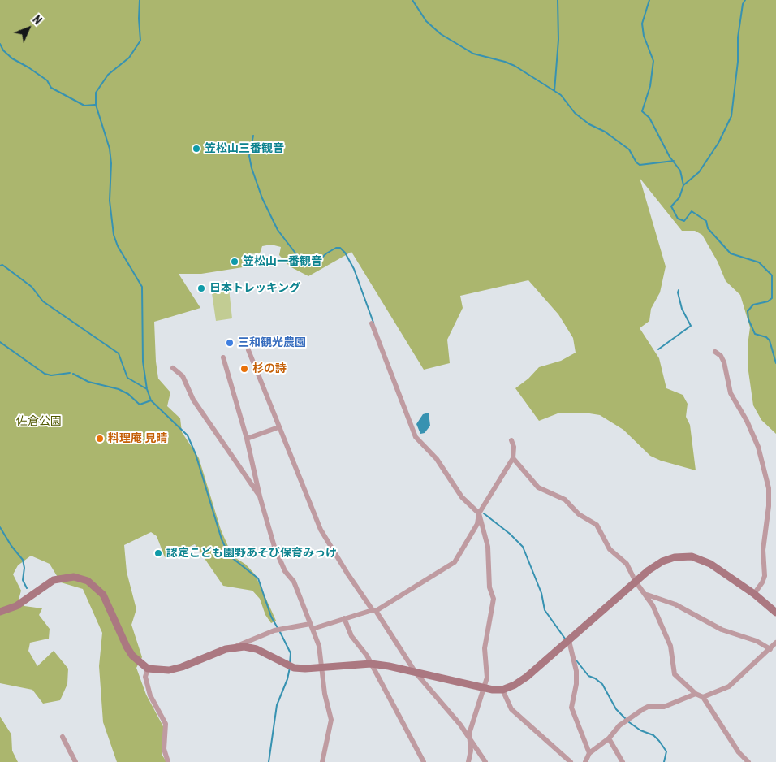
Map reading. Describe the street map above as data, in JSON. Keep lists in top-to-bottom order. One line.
{"parks":["佐倉公園"],"places":["笠松山三番観音","笠松山一番観音","日本トレッキング","三和観光農園","杉の詩","料理庵 見晴","認定こども園野あそび保育みっけ"],"north":"top right"}
